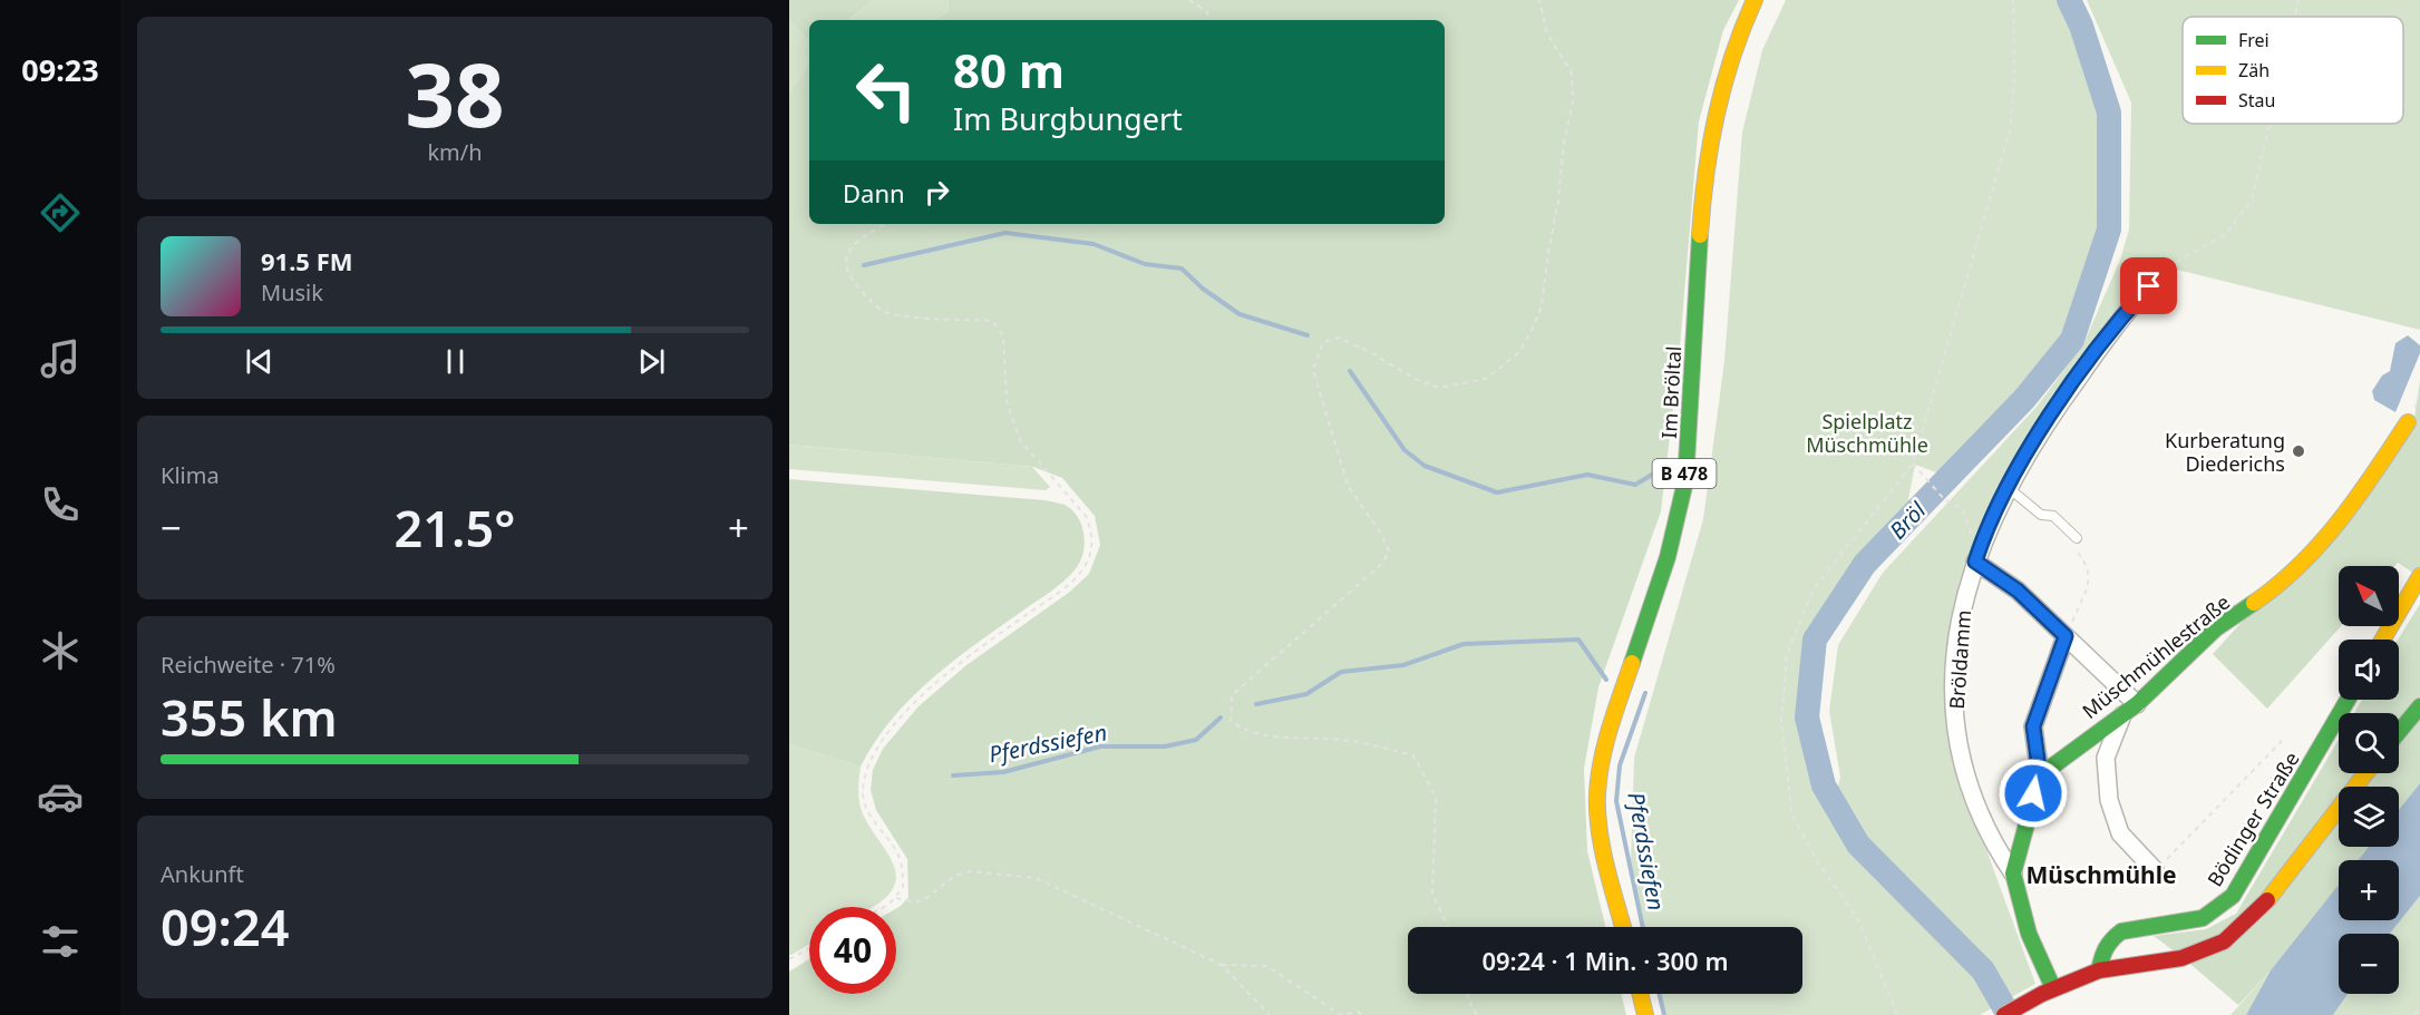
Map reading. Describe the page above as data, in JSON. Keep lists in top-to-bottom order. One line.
{"streets":{"street":["Im Bröltal","B 478","Müschmühlestraße","Bröldamm","Bödinger Straße"]},"districts":["Müschmühle"],"water":["Bröl","Pferdssiefen"],"parks":["Spielplatz Müschmühle"],"places":["Kurberatung Diederichs"],"legend":["Frei","Zäh","Stau"],"north":"top left","page":{"tabs":"09:23","tile":[["38","km/h"],"Klima",["Reichweite · 71%","355 km"],["Ankunft","09:24"]],"turn":["80 m","Im Burgbungert"],"then":"Dann","song":["91.5 FM","Musik"],"heat":["−","21.5°","+"],"map_buttons":["+","−"],"limit":"40","trip":"09:24 · 1 Min. · 300 m"}}
